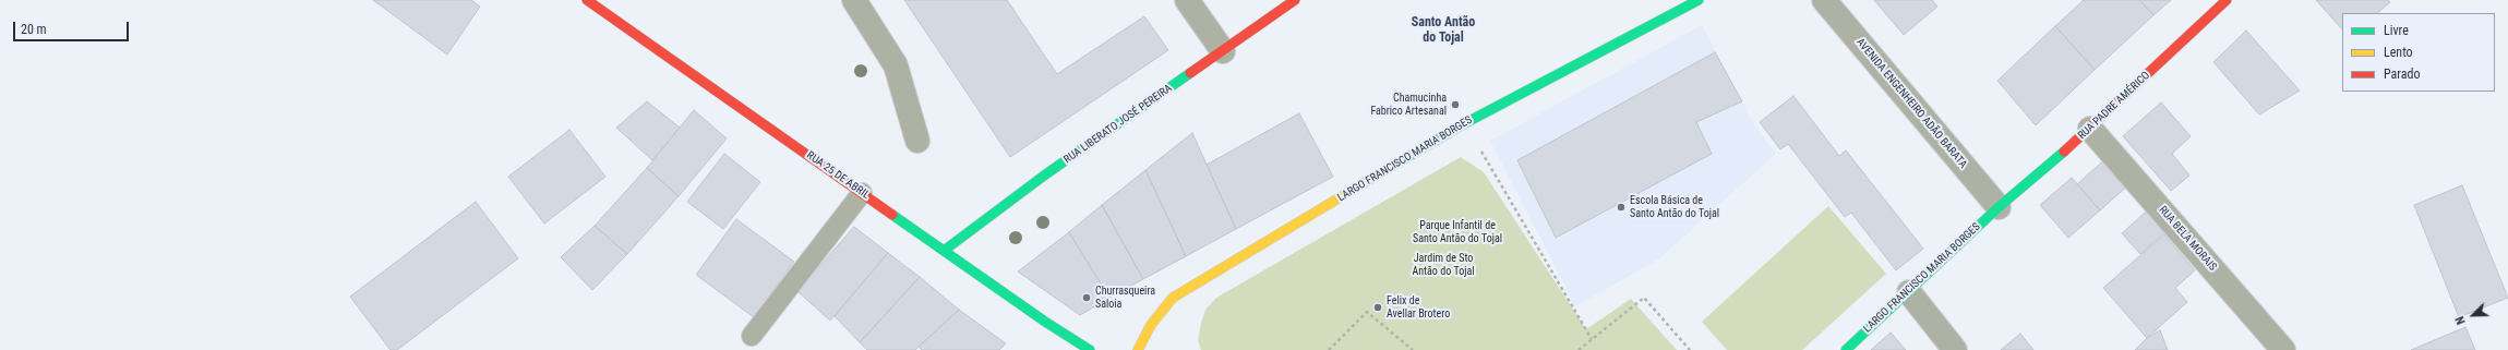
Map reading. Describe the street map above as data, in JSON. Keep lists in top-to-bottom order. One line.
{"streets":{"street":["AVENIDA ENGENHEIRO ADÃO BARATA","RUA PADRE AMÉRICO","RUA LIBERATO JOSÉ PEREIRA","LARGO FRANCISCO MARIA BORGES","RUA 25 DE ABRIL","RUA BELA MORAIS"]},"crossings":[["AVENIDA ENGENHEIRO ADÃO BARATA","RUA PADRE AMÉRICO"],["AVENIDA ENGENHEIRO ADÃO BARATA","LARGO FRANCISCO MARIA BORGES"],["RUA PADRE AMÉRICO","LARGO FRANCISCO MARIA BORGES"],["RUA PADRE AMÉRICO","RUA BELA MORAIS"],["RUA LIBERATO JOSÉ PEREIRA","RUA 25 DE ABRIL"]],"districts":["Santo Antão do Tojal"],"parks":["Parque Infantil de Santo Antão do Tojal","Jardim de Sto Antão do Tojal"],"places":["Chamucinha Fabrico Artesanal","Escola Básica de Santo Antão do Tojal","Churrasqueira Saloia","Felix de Avellar Brotero"],"legend":["Livre","Lento","Parado"],"scale_bar":"20 m","north":"bottom left"}
